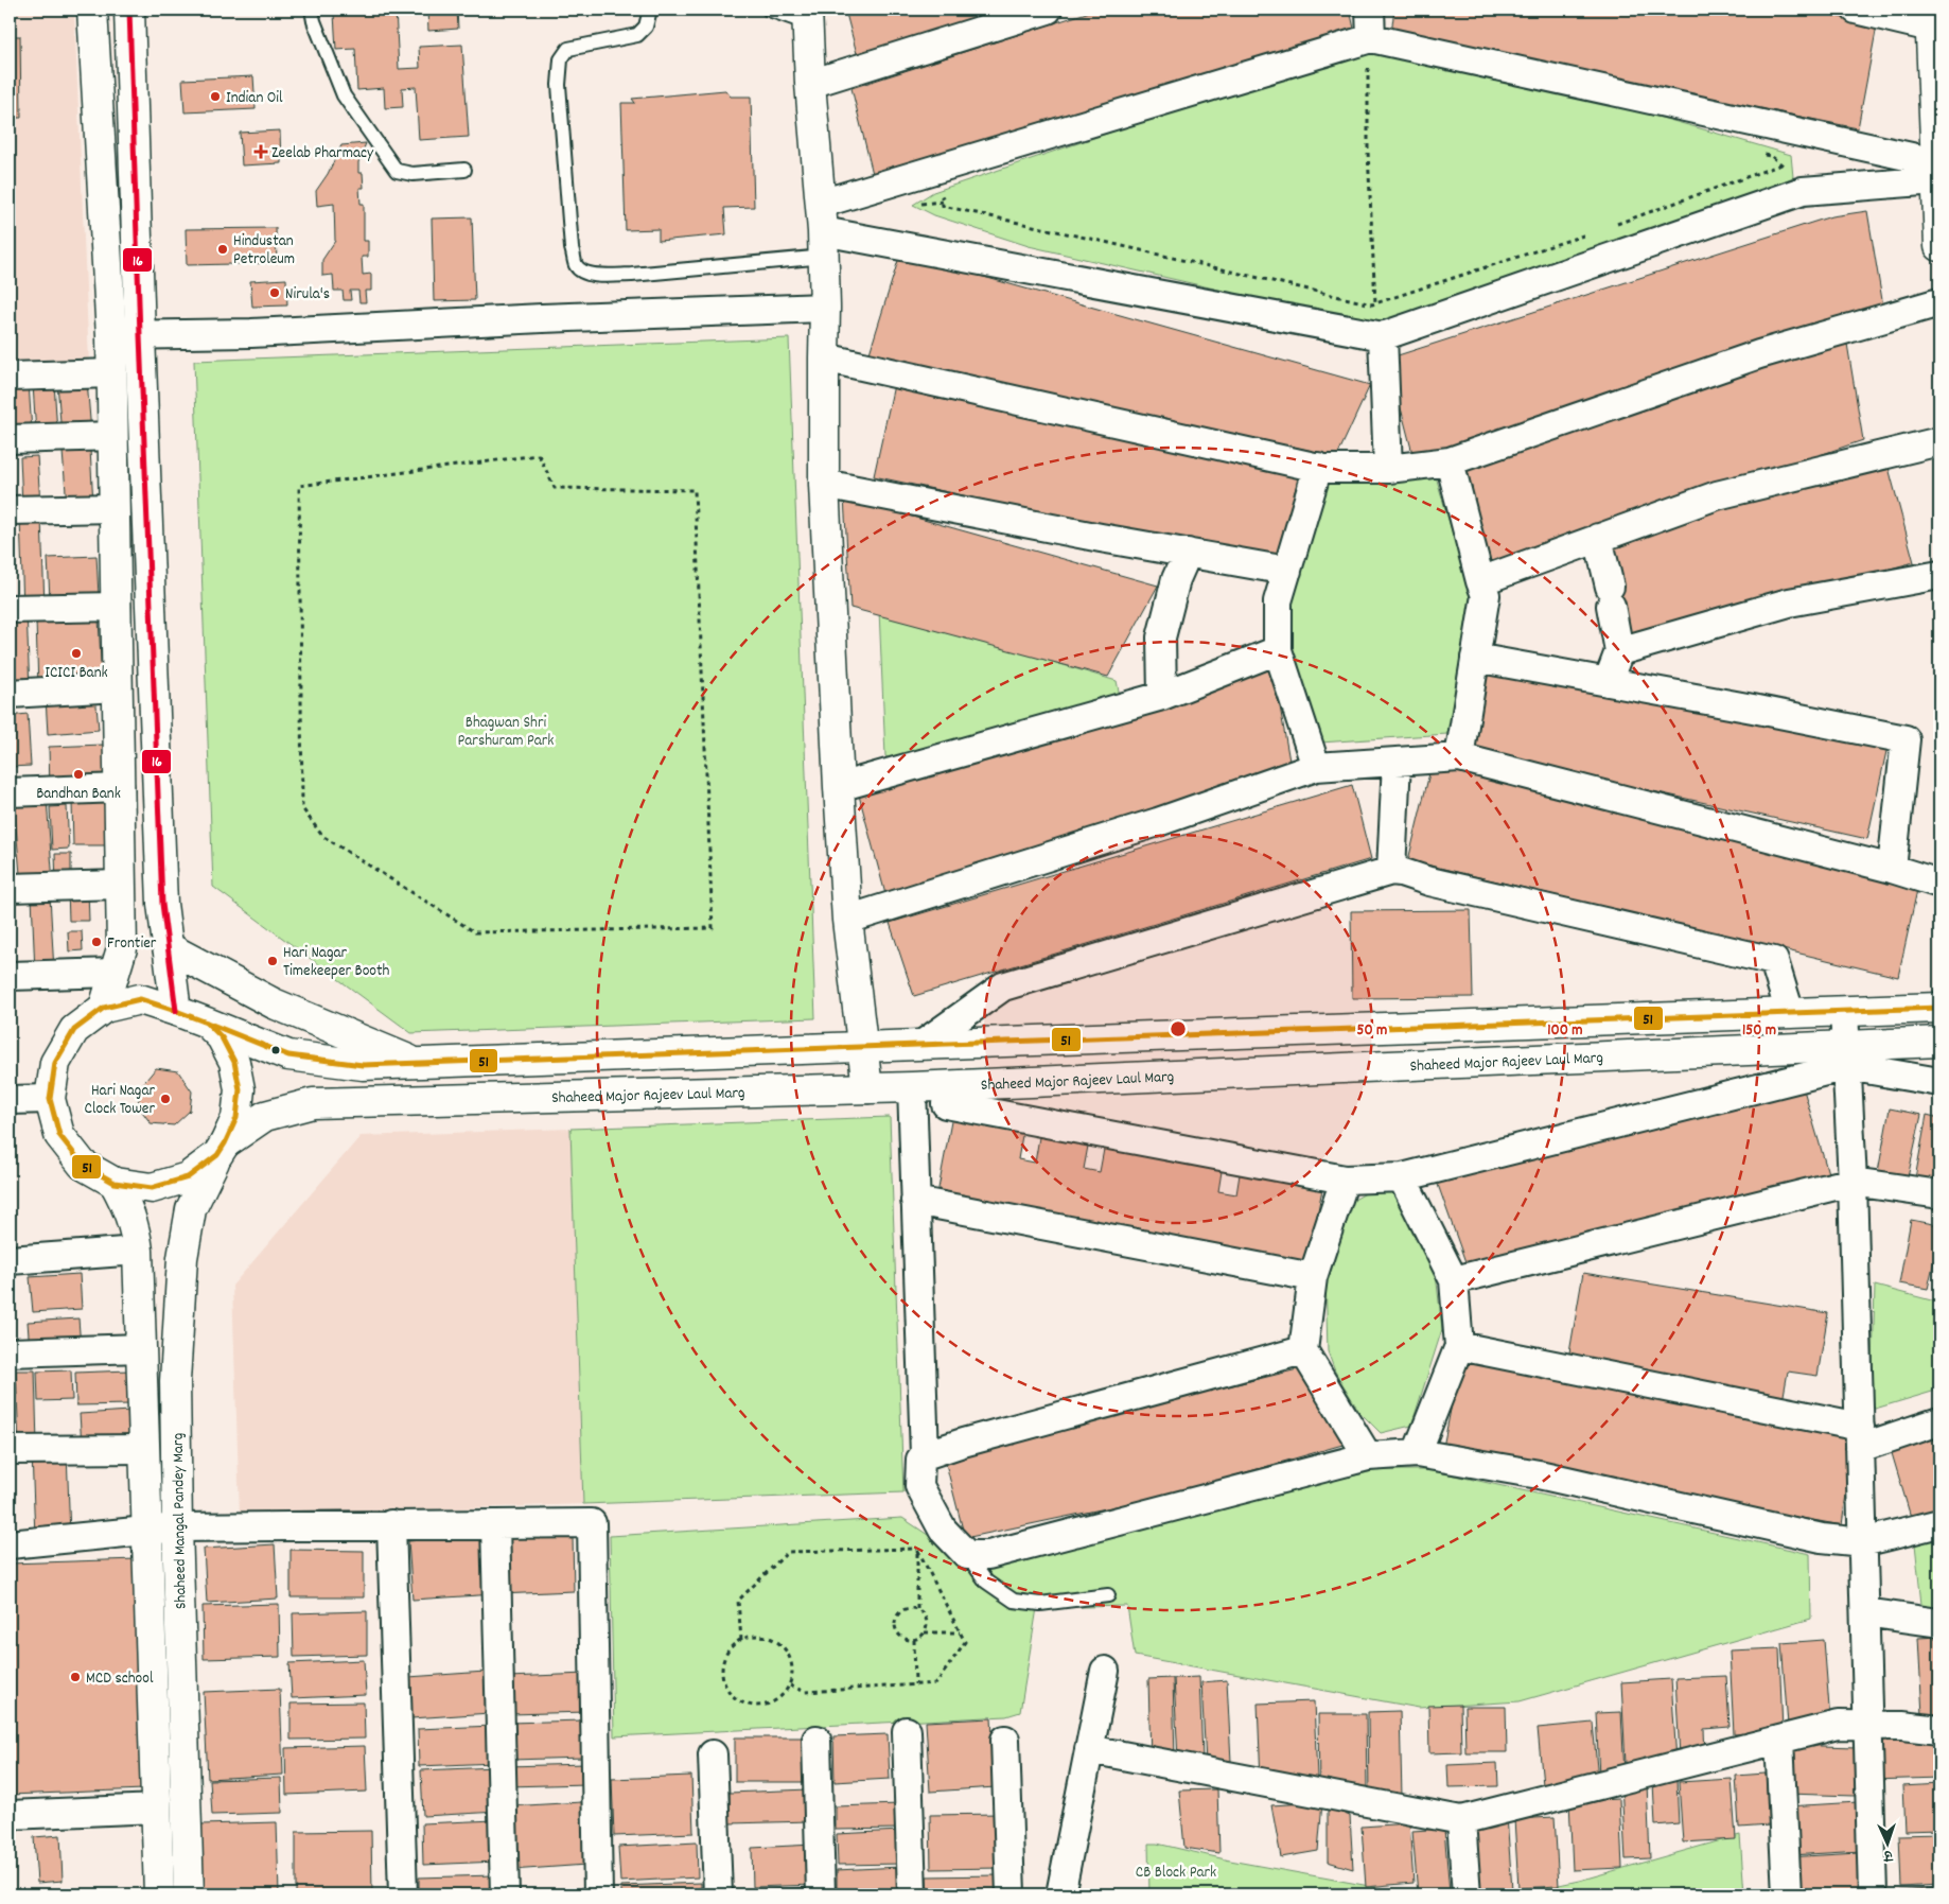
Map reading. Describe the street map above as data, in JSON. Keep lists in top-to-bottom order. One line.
{"streets":{"street":["Shaheed Major Rajeev Laul Marg","Shaheed Mangal Pandey Marg"]},"crossings":[["Shaheed Major Rajeev Laul Marg","Shaheed Mangal Pandey Marg"]],"parks":["Bhagwan Shri Parshuram Park","CB Block Park"],"places":{"other":["Indian Oil","Hindustan Petroleum","Nirula's","ICICI Bank","Bandhan Bank","Frontier","Hari Nagar Timekeeper Booth","Hari Nagar Clock Tower","MCD school"],"health":["Zeelab Pharmacy"]},"lines":["transit line 16","transit line 51"],"north":"bottom","rings":["50 m","100 m","150 m"]}
